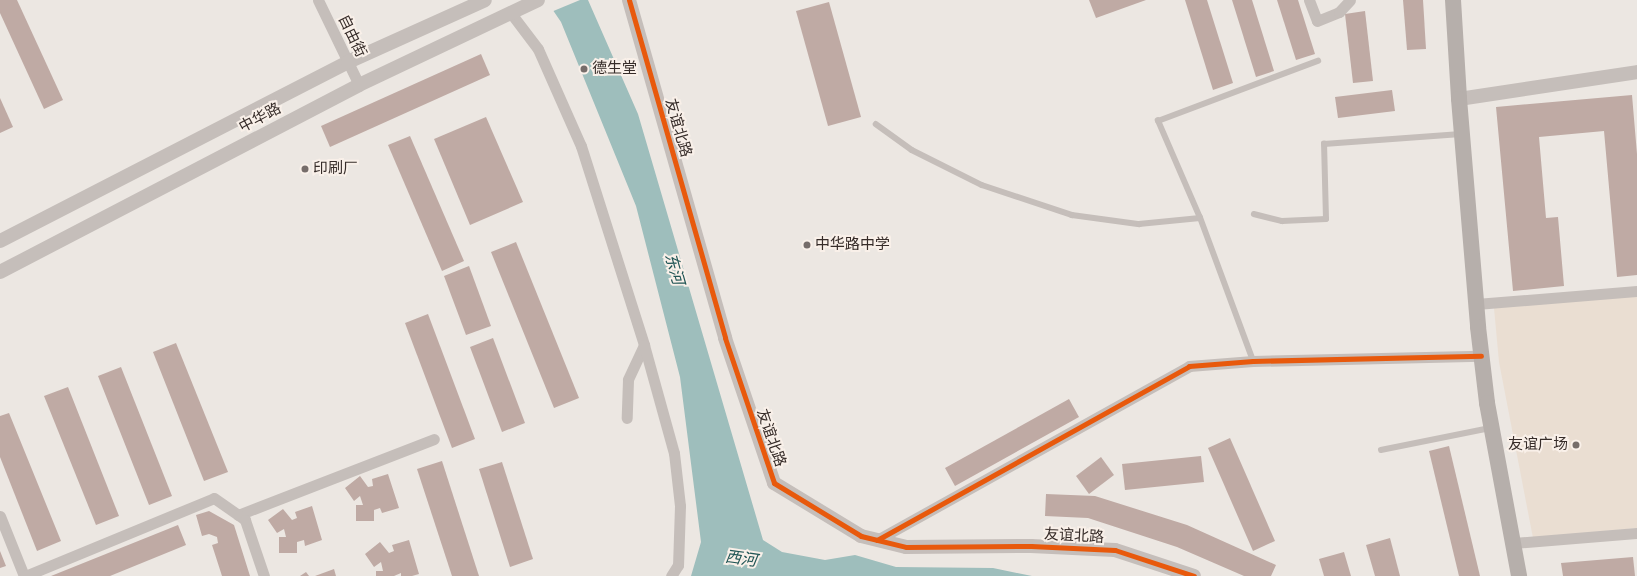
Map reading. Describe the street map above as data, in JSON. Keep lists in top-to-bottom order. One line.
{"streets":{"street":["自由街","中华路","友谊北路"]},"crossings":[["自由街","中华路"]],"water":["东河","西河"],"places":["德生堂","印刷厂","中华路中学","友谊广场"]}
